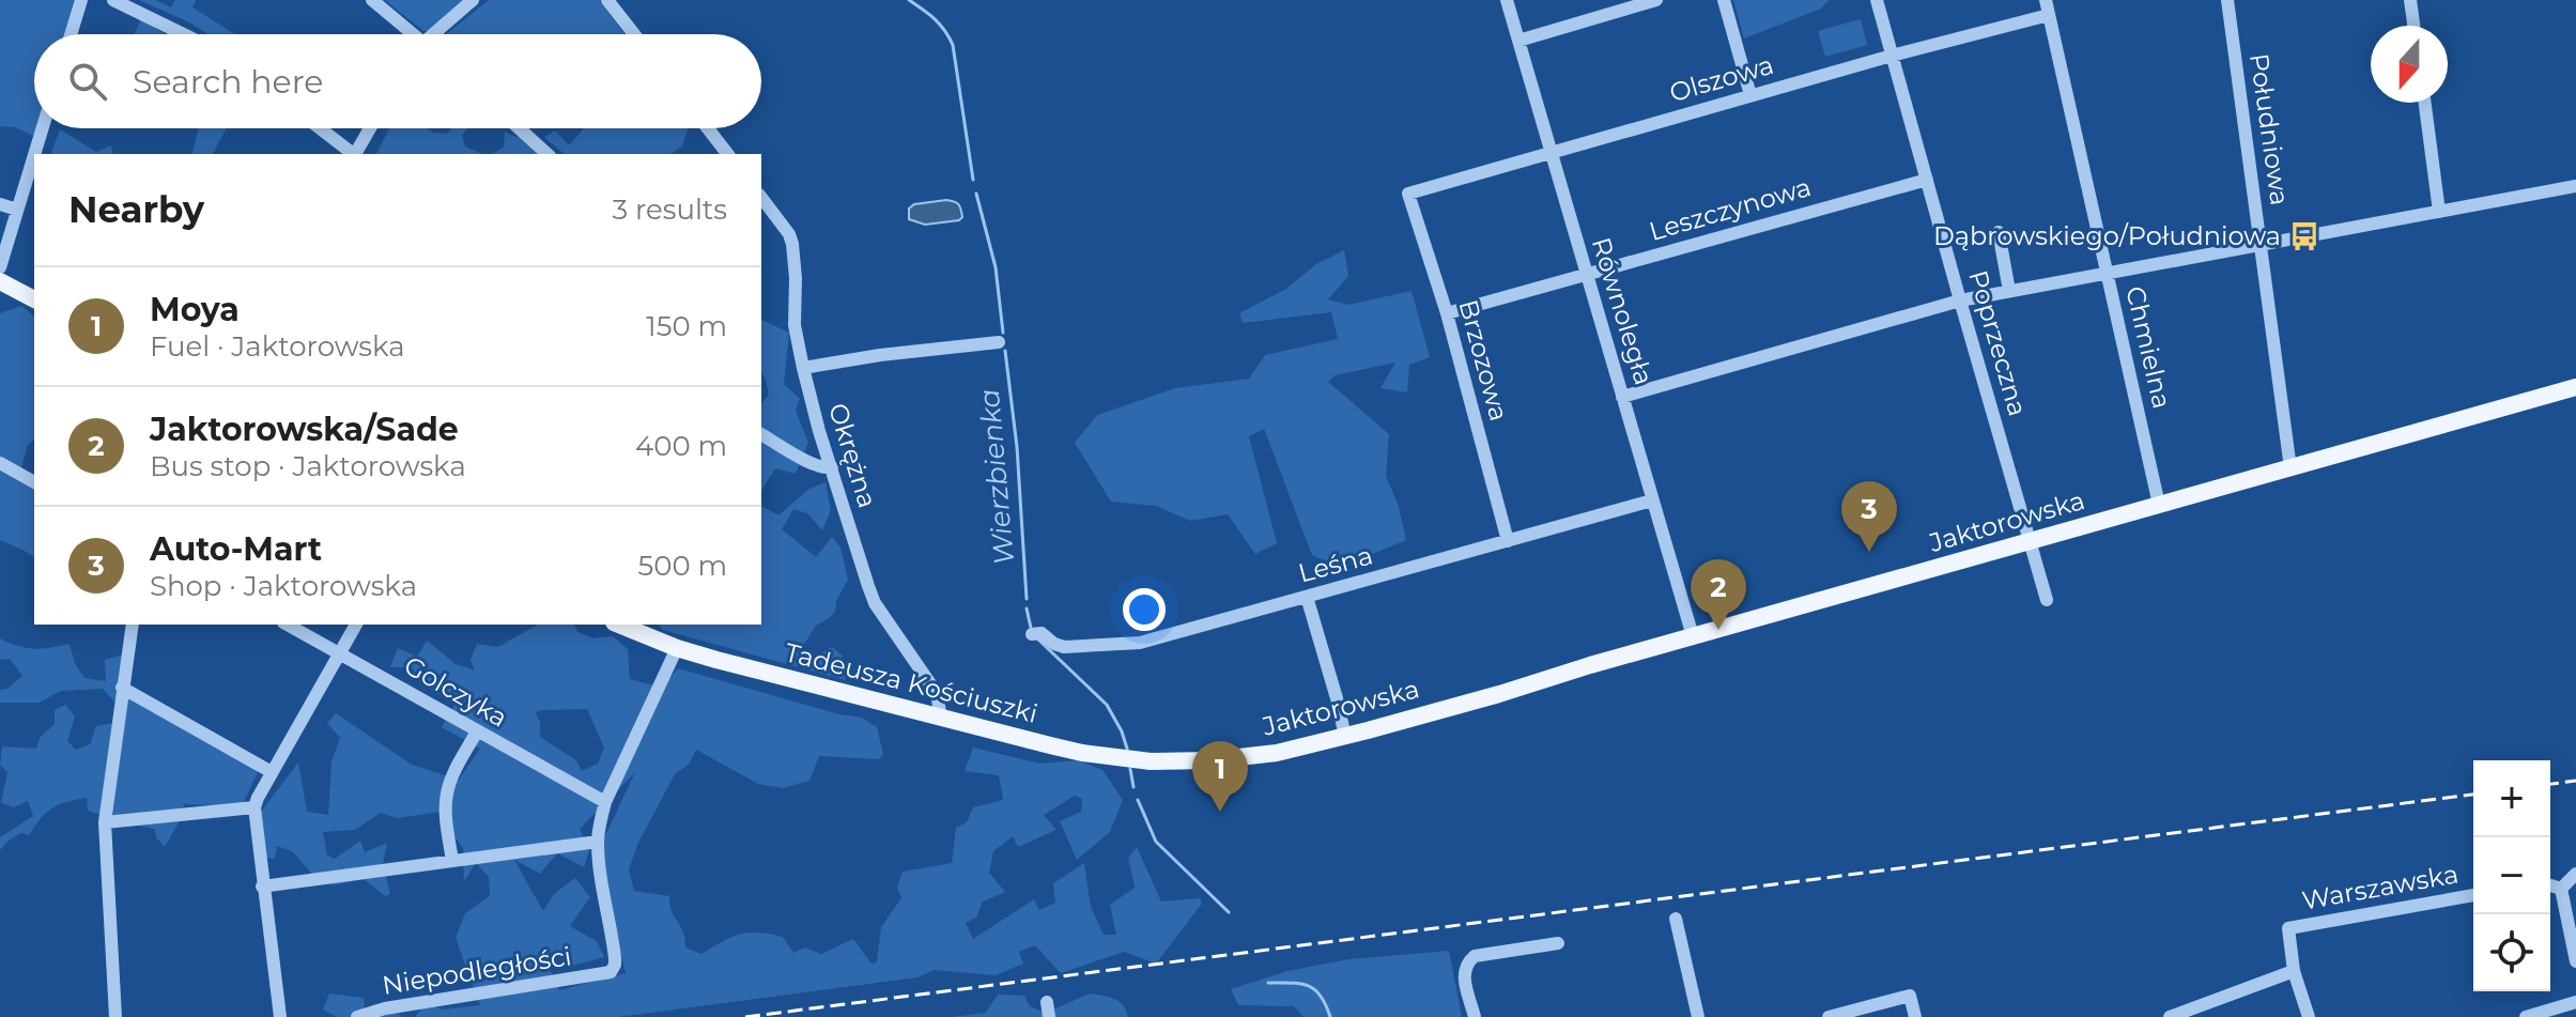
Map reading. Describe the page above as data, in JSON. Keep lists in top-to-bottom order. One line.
{"streets":{"main road":["Jaktorowska","Tadeusza Kościuszki"],"street":["Olszowa","Południowa","Leszczynowa","Równoległa","Poprzeczna","Chmielna","Brzozowa","Okrężna","Leśna","Golczyka","Warszawska","Niepodległości"]},"crossings":[["Olszowa","Równoległa"],["Olszowa","Poprzeczna"],["Olszowa","Chmielna"],["Olszowa","Brzozowa"],["Południowa","Jaktorowska"],["Leszczynowa","Równoległa"],["Leszczynowa","Poprzeczna"],["Leszczynowa","Brzozowa"],["Równoległa","Jaktorowska"],["Równoległa","Leśna"],["Poprzeczna","Jaktorowska"],["Chmielna","Jaktorowska"],["Brzozowa","Leśna"],["Okrężna","Tadeusza Kościuszki"],["Jaktorowska","Tadeusza Kościuszki"]],"water":["Wierzbienka"],"places":{"bus stop":["Dąbrowskiego/Południowa"]},"north":"bottom","page":{"search":"Search here","heading":["Nearby","3 results"],"list":[{"mark":"1","name":"Moya","note":"Fuel · Jaktorowska","value":"150 m"},{"mark":"2","name":"Jaktorowska/Sade","note":"Bus stop · Jaktorowska","value":"400 m"},{"mark":"3","name":"Auto-Mart","note":"Shop · Jaktorowska","value":"500 m"}],"pins":["3","2","1"],"map_buttons":["+","−"]}}
